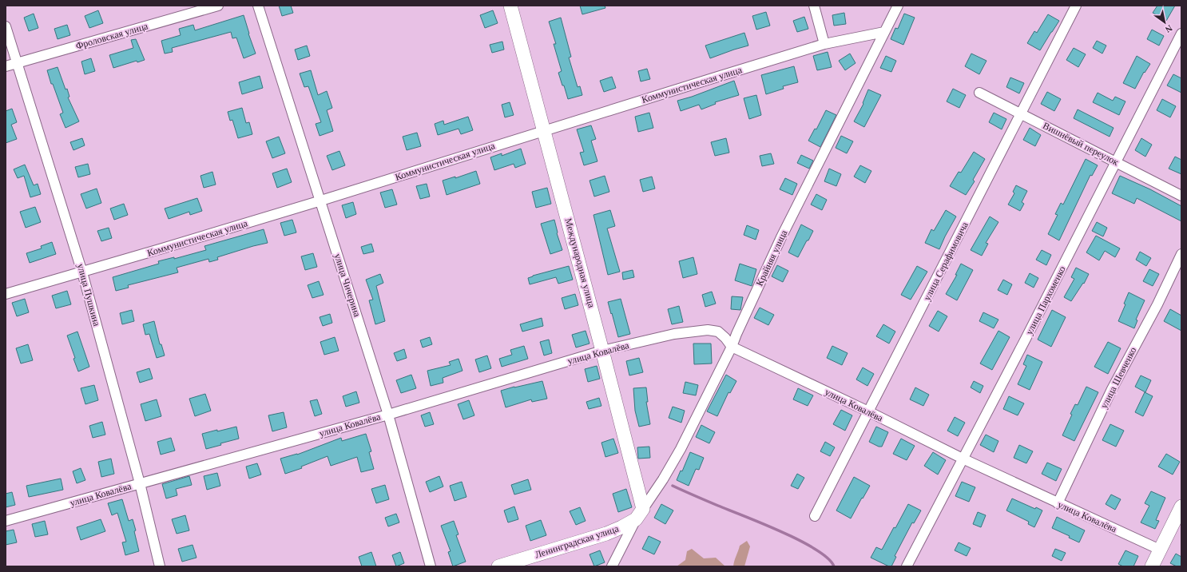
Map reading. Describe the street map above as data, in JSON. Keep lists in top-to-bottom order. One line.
{"streets":{"street":["Фроловская улица","Коммунистическая улица","Вишнёвый переулок","Крайняя улица","улица Серафимовича","Международная улица","улица Чичерина","улица Пушкина","улица Пархоменко","улица Ковалёва","улица Шевченко","Ленинградская улица"]},"crossings":[["Фроловская улица","улица Пушкина"],["Коммунистическая улица","Крайняя улица"],["Коммунистическая улица","Международная улица"],["Коммунистическая улица","улица Чичерина"],["Коммунистическая улица","улица Пушкина"],["Вишнёвый переулок","улица Серафимовича"],["Вишнёвый переулок","улица Пархоменко"],["Крайняя улица","Международная улица"],["Крайняя улица","улица Ковалёва"],["Крайняя улица","Ленинградская улица"],["улица Серафимовича","улица Ковалёва"],["Международная улица","улица Ковалёва"],["Международная улица","Ленинградская улица"],["улица Чичерина","улица Ковалёва"],["улица Пушкина","улица Ковалёва"],["улица Пархоменко","улица Ковалёва"],["улица Ковалёва","улица Шевченко"]],"north":"bottom right"}
